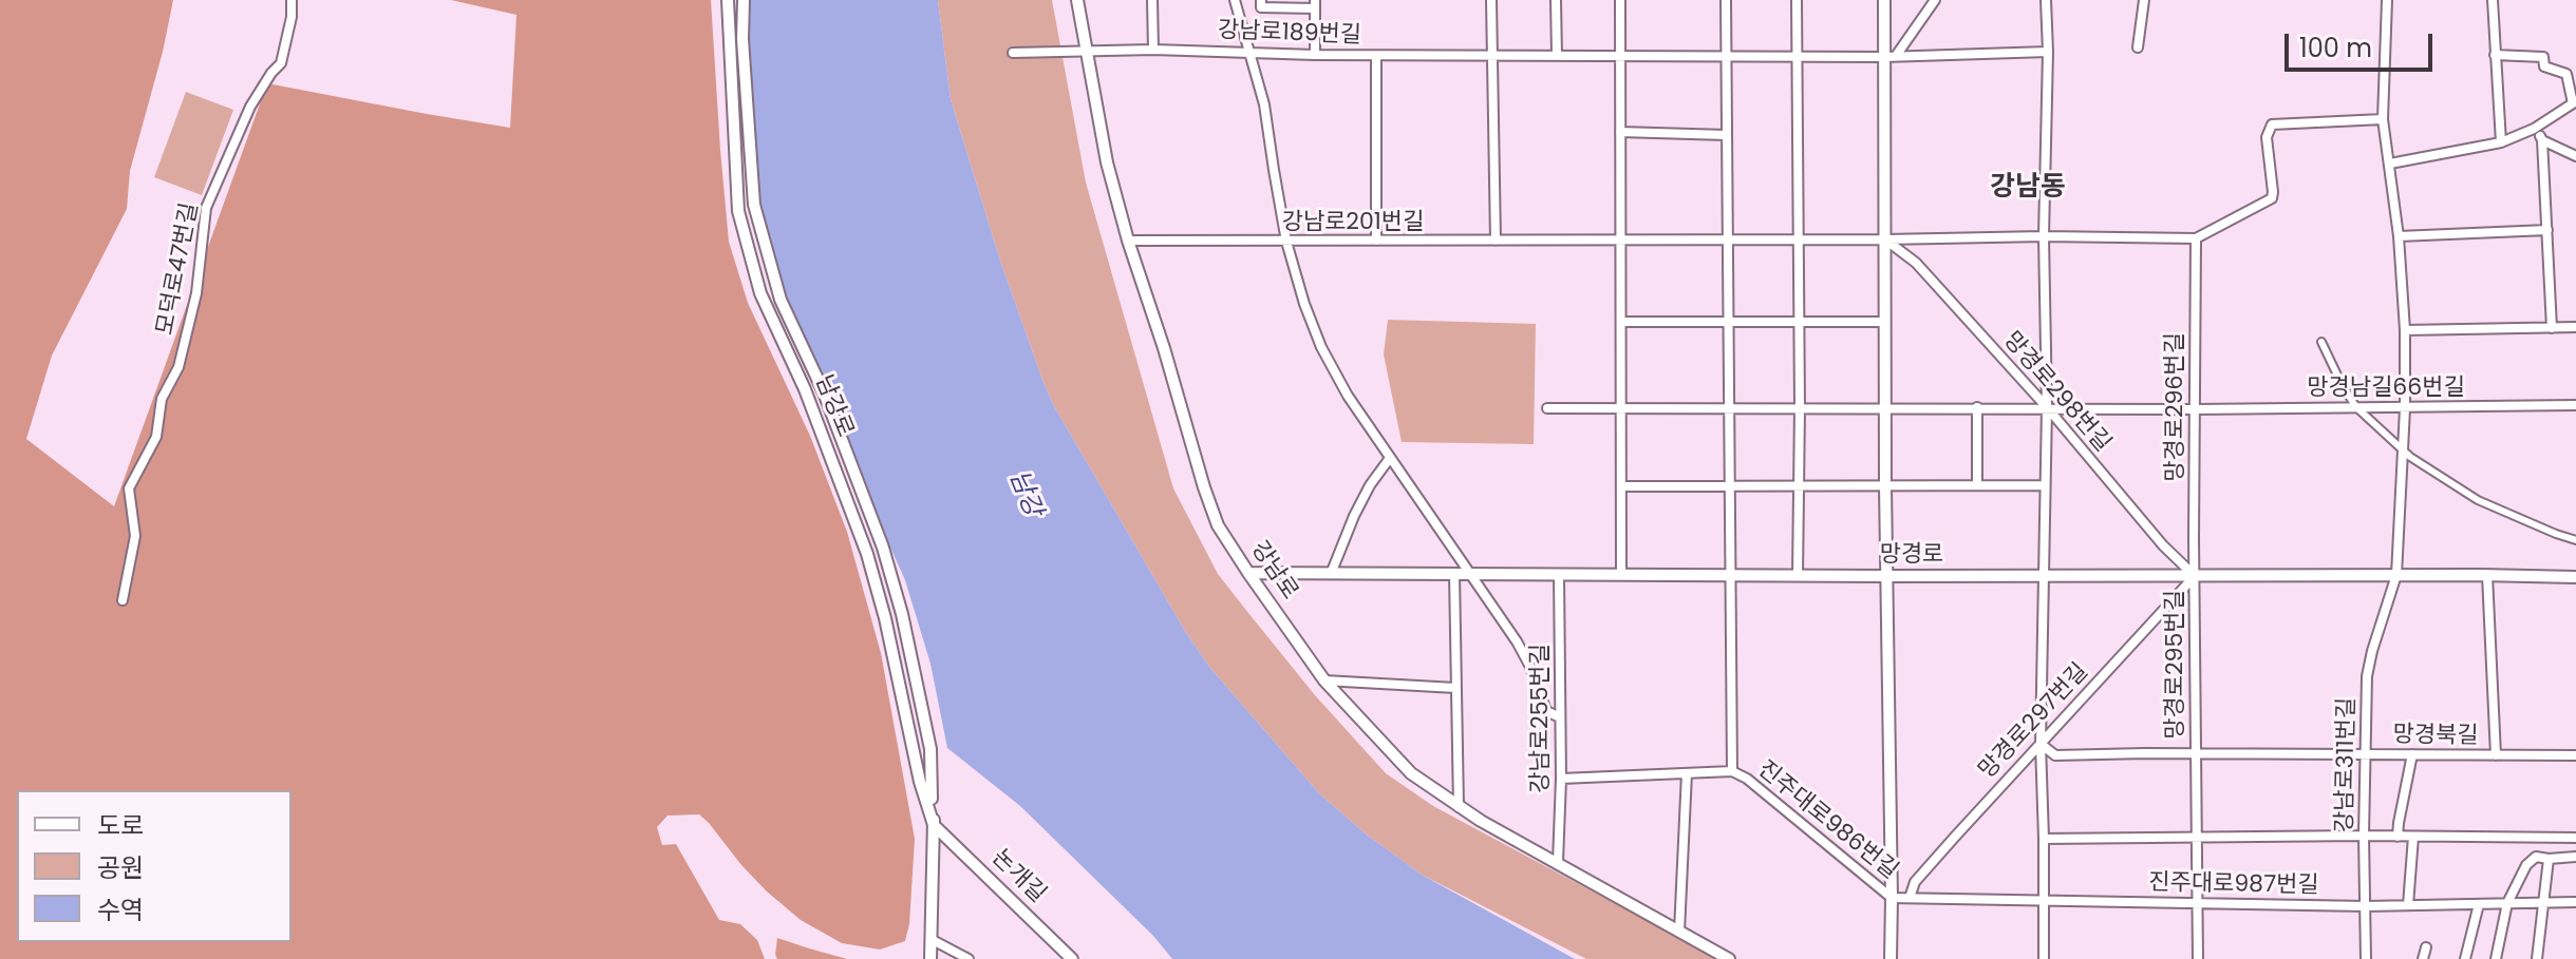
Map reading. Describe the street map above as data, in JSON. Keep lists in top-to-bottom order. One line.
{"streets":{"street":["강남로189번길","강남로201번길","모덕로47번길","망경남길66번길","망경로298번길","남강로","망경로296번길","망경로","강남로","망경로295번길","강남로255번길","망경로297번길","망경북길","강남로311번길","진주대로986번길","논개길","진주대로987번길"]},"crossings":[["강남로189번길","강남로"],["강남로189번길","진주대로986번길"],["강남로201번길","망경로298번길"],["강남로201번길","망경로296번길"],["강남로201번길","강남로"],["강남로201번길","진주대로986번길"],["망경남길66번길","망경로298번길"],["망경남길66번길","망경로296번길"],["망경남길66번길","강남로311번길"],["망경남길66번길","진주대로986번길"],["망경로298번길","망경로296번길"],["망경로298번길","망경로"],["망경로298번길","망경로295번길"],["망경로298번길","망경로297번길"],["남강로","논개길"],["망경로296번길","망경로"],["망경로296번길","망경로295번길"],["망경로296번길","망경로297번길"],["망경로","강남로"],["망경로","망경로295번길"],["망경로","강남로255번길"],["망경로","망경로297번길"],["망경로","강남로311번길"],["망경로","진주대로986번길"],["강남로","강남로255번길"],["망경로295번길","망경로297번길"],["망경로295번길","망경북길"],["망경로295번길","진주대로987번길"],["망경로297번길","망경북길"],["망경로297번길","진주대로987번길"],["망경북길","강남로311번길"],["강남로311번길","진주대로987번길"],["진주대로986번길","진주대로987번길"]],"districts":["강남동"],"water":["남강"],"legend":["도로","공원","수역"],"scale_bar":"100 m"}
